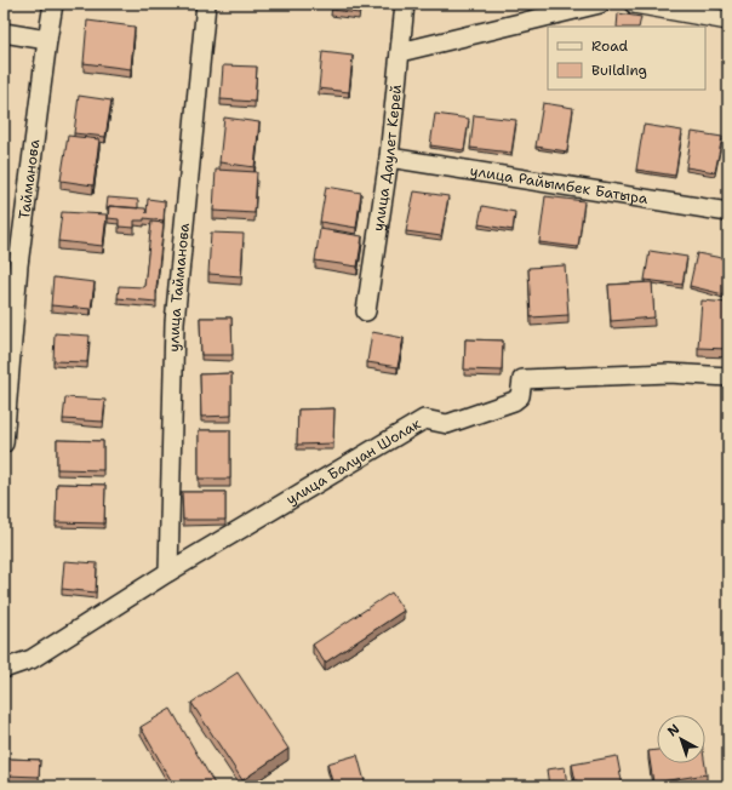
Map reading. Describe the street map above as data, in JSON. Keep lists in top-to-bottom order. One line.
{"streets":{"street":["улица Даулет Керей","Тайманова","улица Райымбек Батыра","улица Тайманова","улица Балуан Шолак"]},"crossings":[["улица Даулет Керей","улица Райымбек Батыра"],["улица Тайманова","улица Балуан Шолак"]],"legend":["Road","Building"],"north":"top left"}
